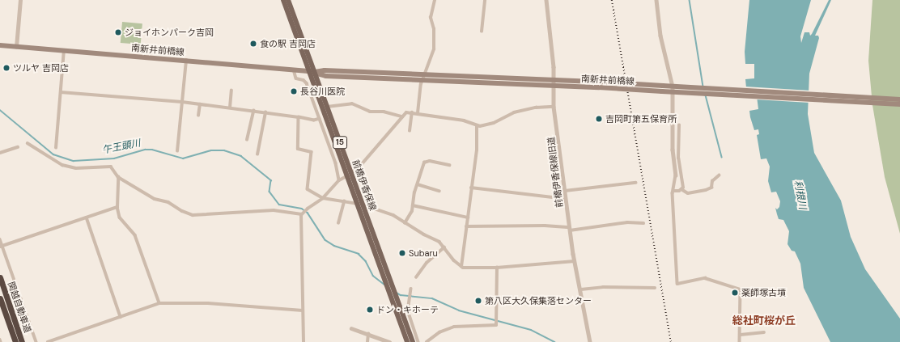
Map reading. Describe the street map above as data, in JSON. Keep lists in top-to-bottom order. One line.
{"streets":{"highway":["関越自動車道"],"main road":["南新井前橋線","15","前橋伊香保線"],"street":["前橋伊香保線旧道"]},"crossings":[["南新井前橋線","前橋伊香保線旧道"],["南新井前橋線","前橋伊香保線"]],"districts":["総社町桜が丘"],"water":["午王頭川","利根川"],"places":["ジョイホンパーク吉岡","食の駅 吉岡店","ツルヤ 吉岡店","長谷川医院","吉岡町第五保育所","Subaru","薬師塚古墳","第八区大久保集落センター","ドン・キホーテ"]}
